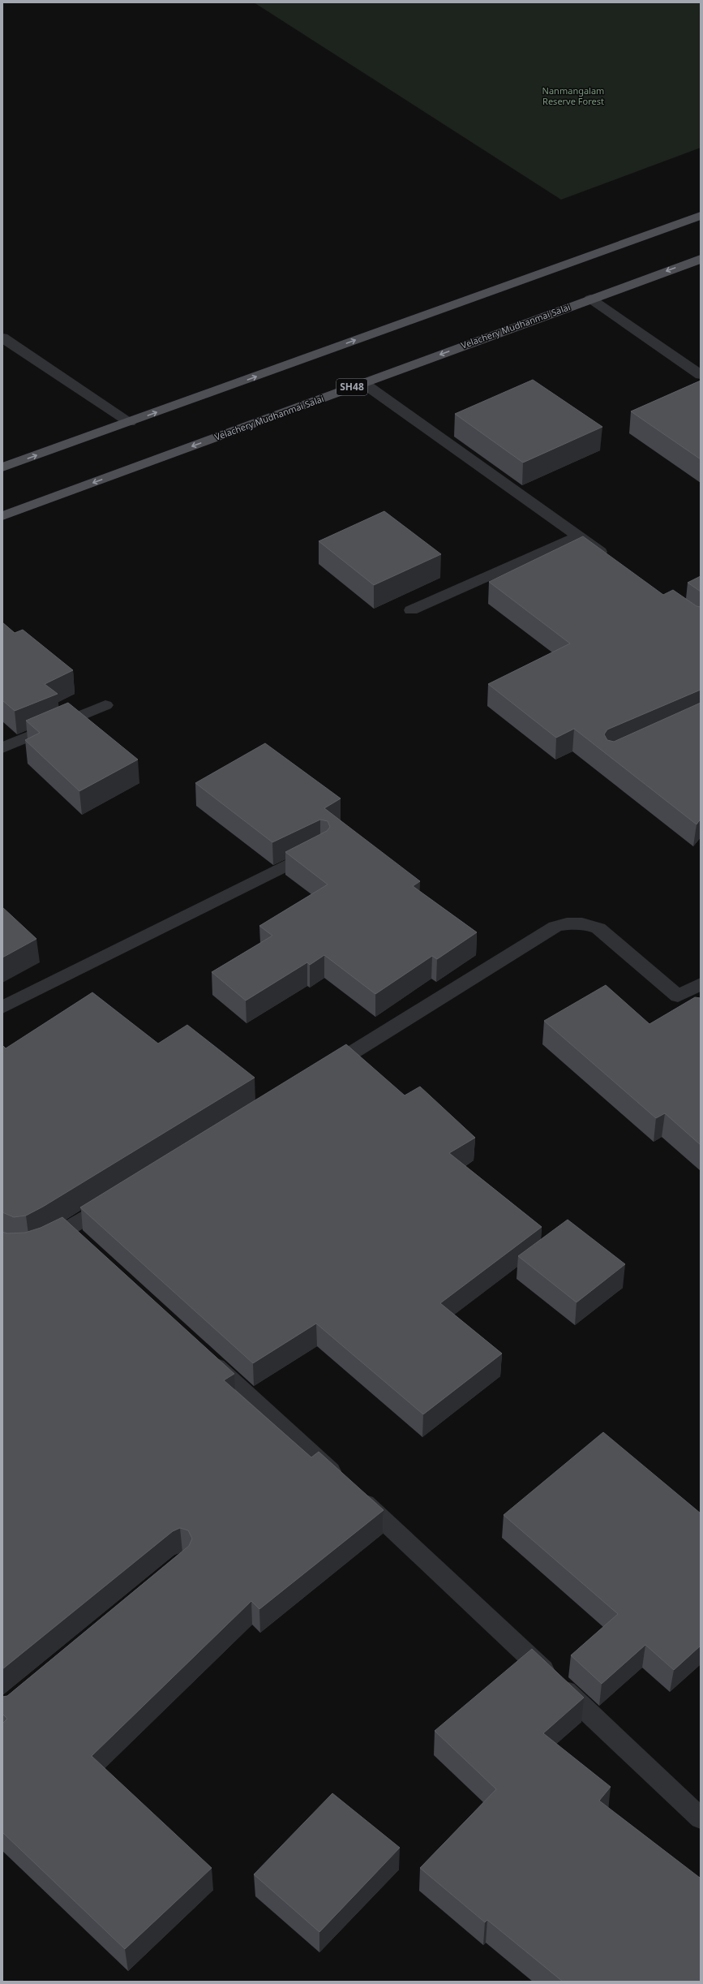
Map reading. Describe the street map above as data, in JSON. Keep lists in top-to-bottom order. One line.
{"streets":{"main road":["Velachery Mudhanmai Salai","SH48"]},"parks":["Nanmangalam Reserve Forest"]}
